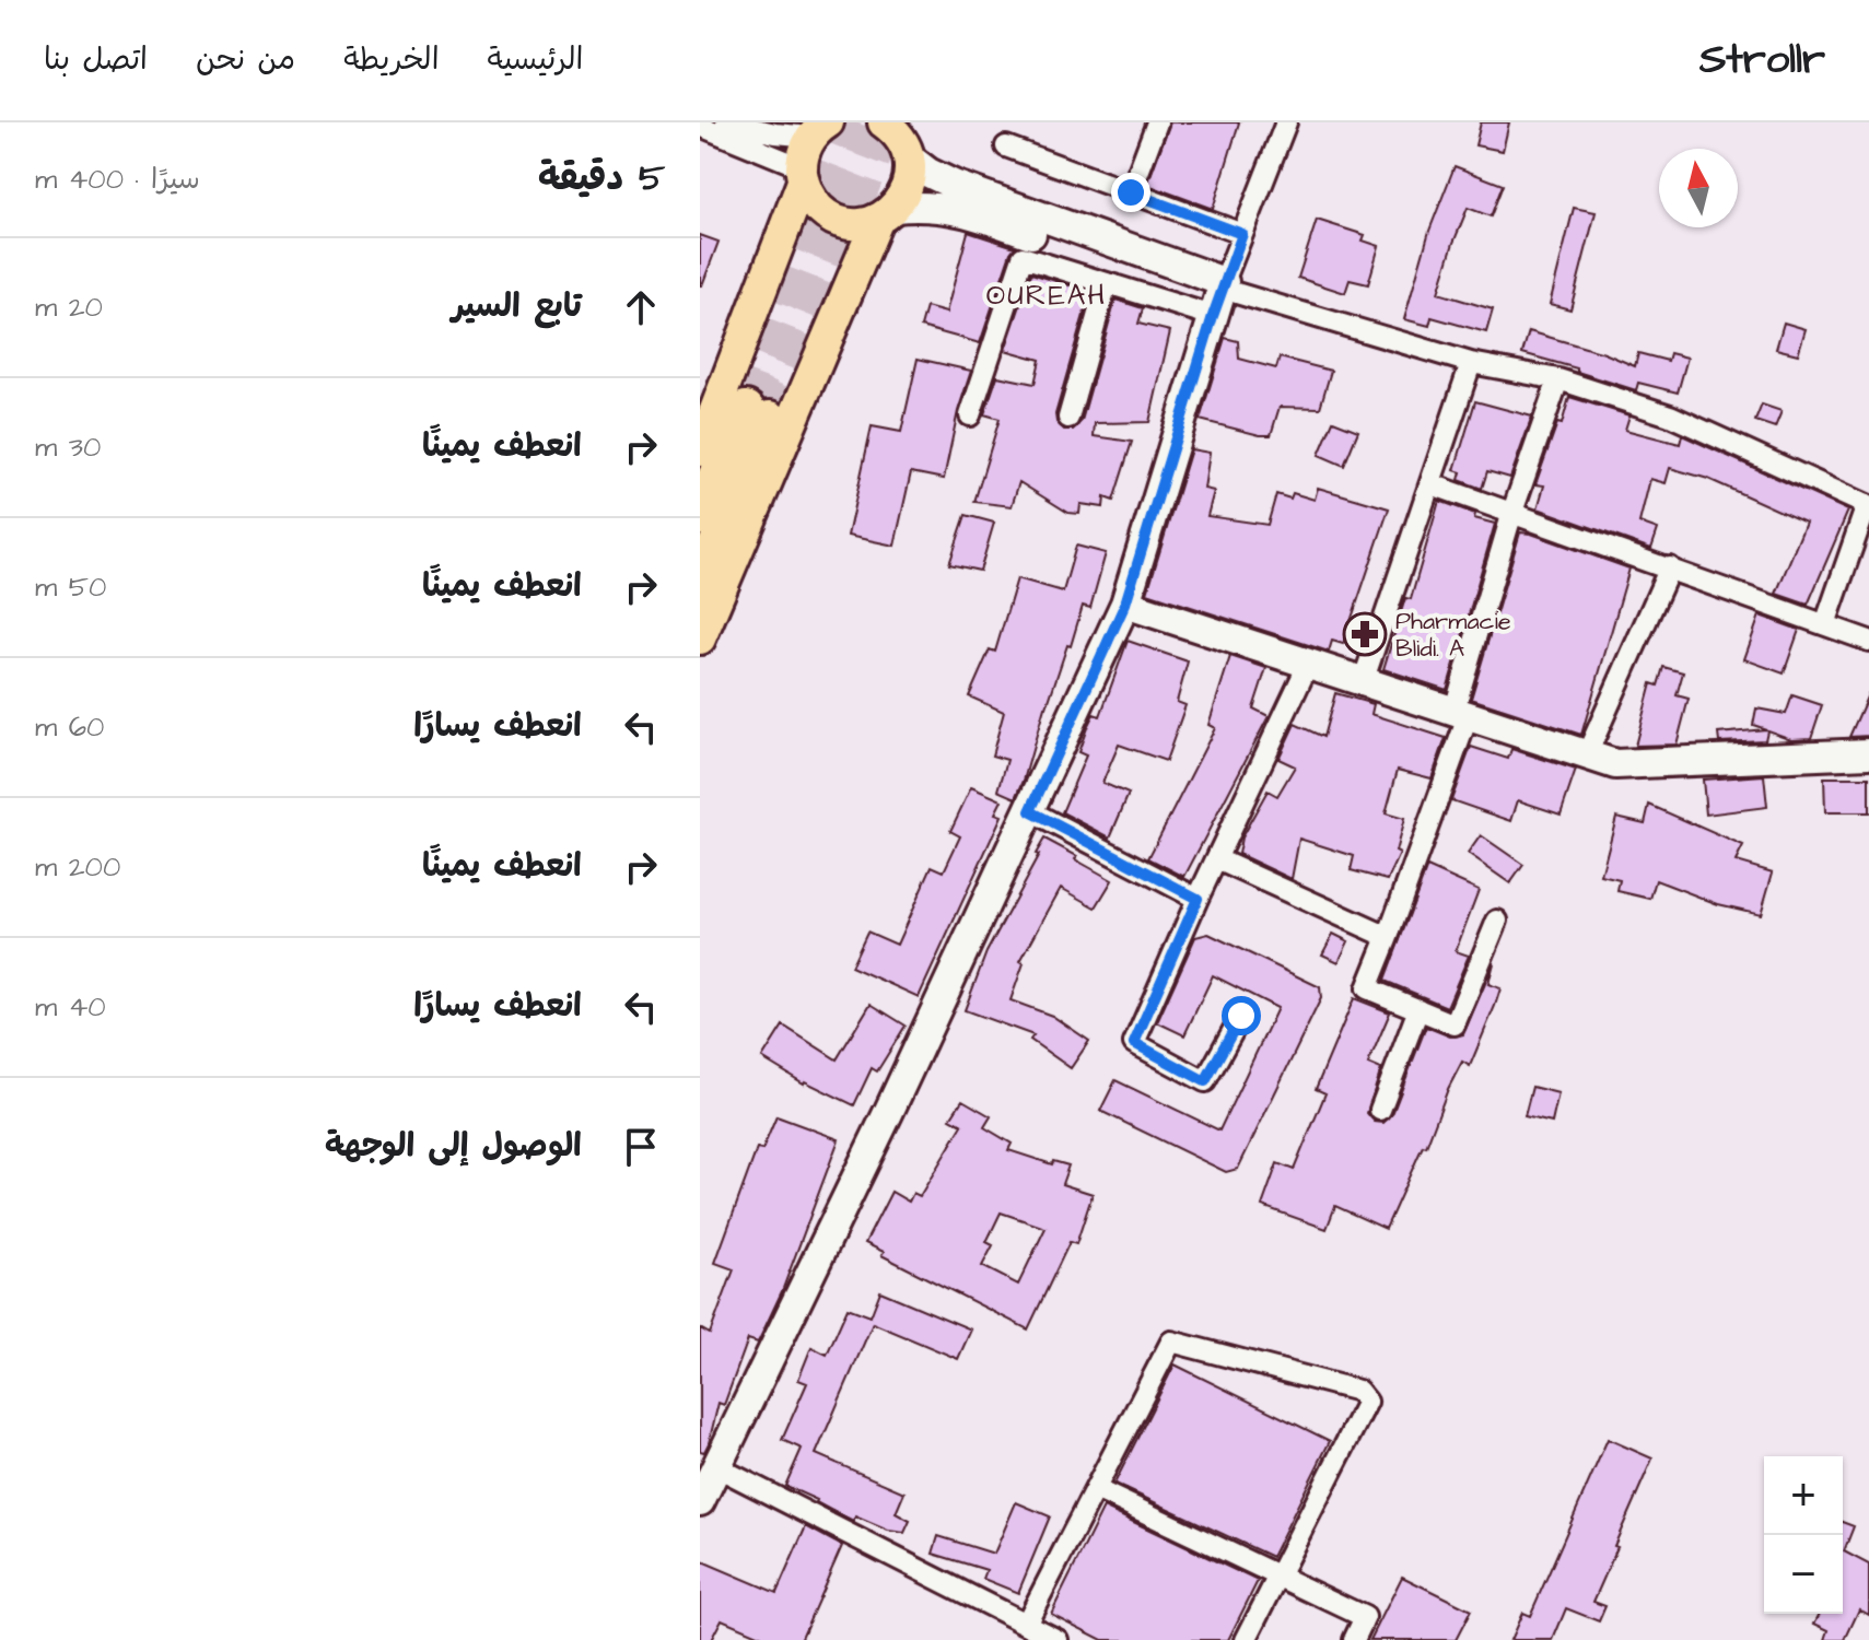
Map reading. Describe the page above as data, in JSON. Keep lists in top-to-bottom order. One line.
{"districts":["OUREAH"],"places":{"pharmacy":["Pharmacie Blidi. A"]},"north":"top","page":{"header":"Strollr","nav":["الرئيسية","الخريطة","من نحن","اتصل بنا"],"heading":["5 دقيقة","سيرًا · 400 m"],"list":[["تابع السير","20 m"],["انعطف يمينًا","30 m"],["انعطف يمينًا","50 m"],["انعطف يسارًا","60 m"],["انعطف يمينًا","200 m"],["انعطف يسارًا","40 m"],"الوصول إلى الوجهة"],"map_buttons":["+","−"]}}
